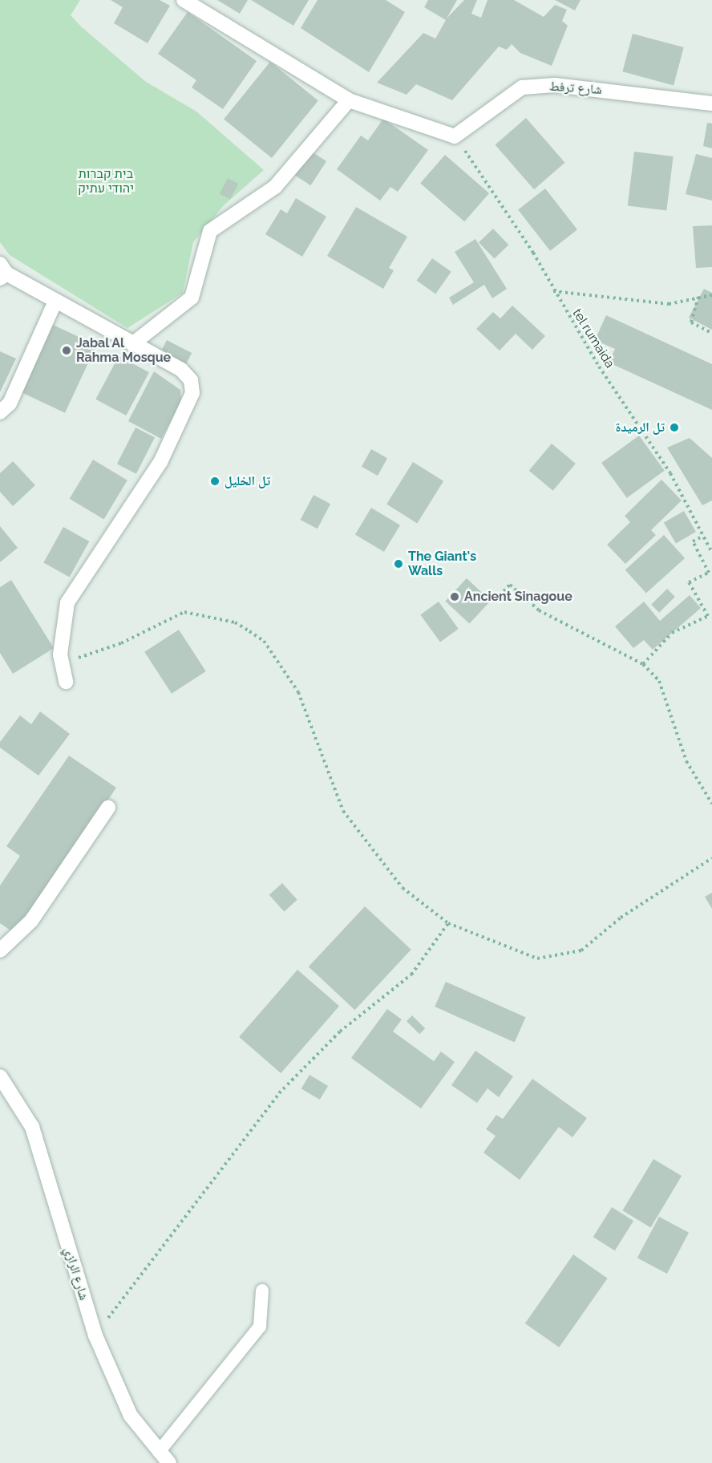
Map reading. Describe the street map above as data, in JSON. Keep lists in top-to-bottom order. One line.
{"streets":{"street":["شارع ترفط","شارع الرازي"],"path":["tel rumaida"]},"crossings":[["شارع ترفط","tel rumaida"]],"parks":["בית קברות יהודי עתיק"],"places":["Jabal Al Rahma Mosque","تل الرميدة","تل الخليل","The Giant's Walls","Ancient Sinagoue"]}
